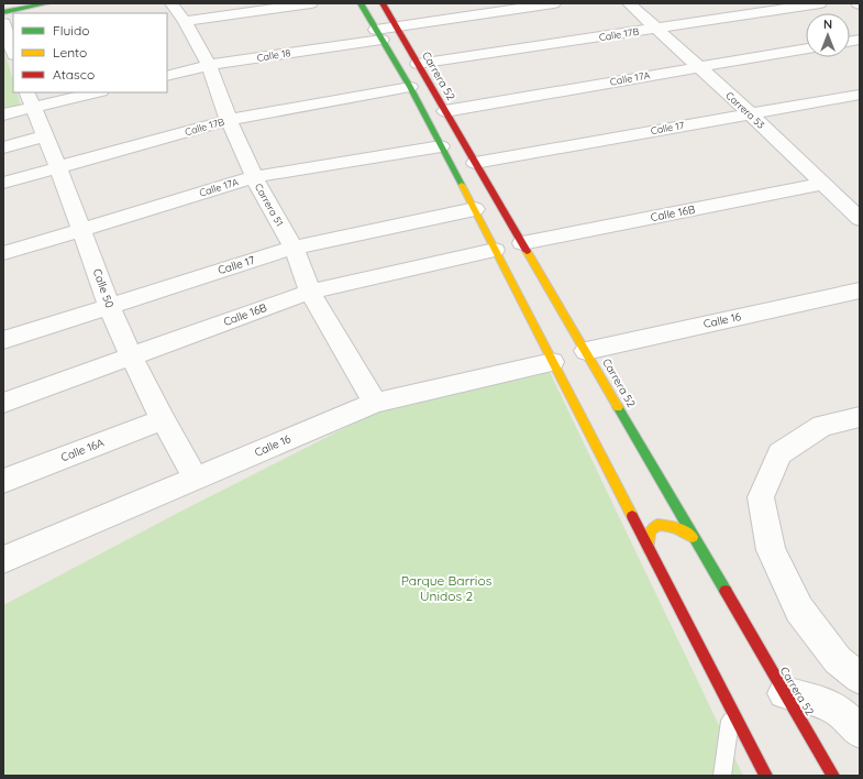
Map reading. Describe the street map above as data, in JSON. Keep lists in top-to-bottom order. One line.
{"streets":{"main road":["Carrera 52"],"street":["Calle 17B","Calle 18","Calle 17A","Carrera 53","Calle 17","Carrera 51","Calle 16B","Calle 50","Calle 16","Calle 16A"]},"crossings":[["Calle 17B","Carrera 52"],["Calle 17B","Carrera 53"],["Calle 17B","Carrera 51"],["Calle 17B","Calle 50"],["Calle 18","Carrera 52"],["Calle 18","Carrera 51"],["Carrera 52","Calle 17A"],["Carrera 52","Calle 17"],["Carrera 52","Calle 16B"],["Carrera 52","Calle 16"],["Calle 17A","Carrera 53"],["Calle 17A","Carrera 51"],["Calle 17A","Calle 50"],["Carrera 53","Calle 17"],["Carrera 53","Calle 16B"],["Calle 17","Carrera 51"],["Calle 17","Calle 50"],["Carrera 51","Calle 16B"],["Carrera 51","Calle 16"],["Calle 16B","Calle 50"],["Calle 50","Calle 16"],["Calle 50","Calle 16A"]],"parks":["Parque Barrios Unidos 2"],"legend":["Fluido","Lento","Atasco"],"north":"top"}
